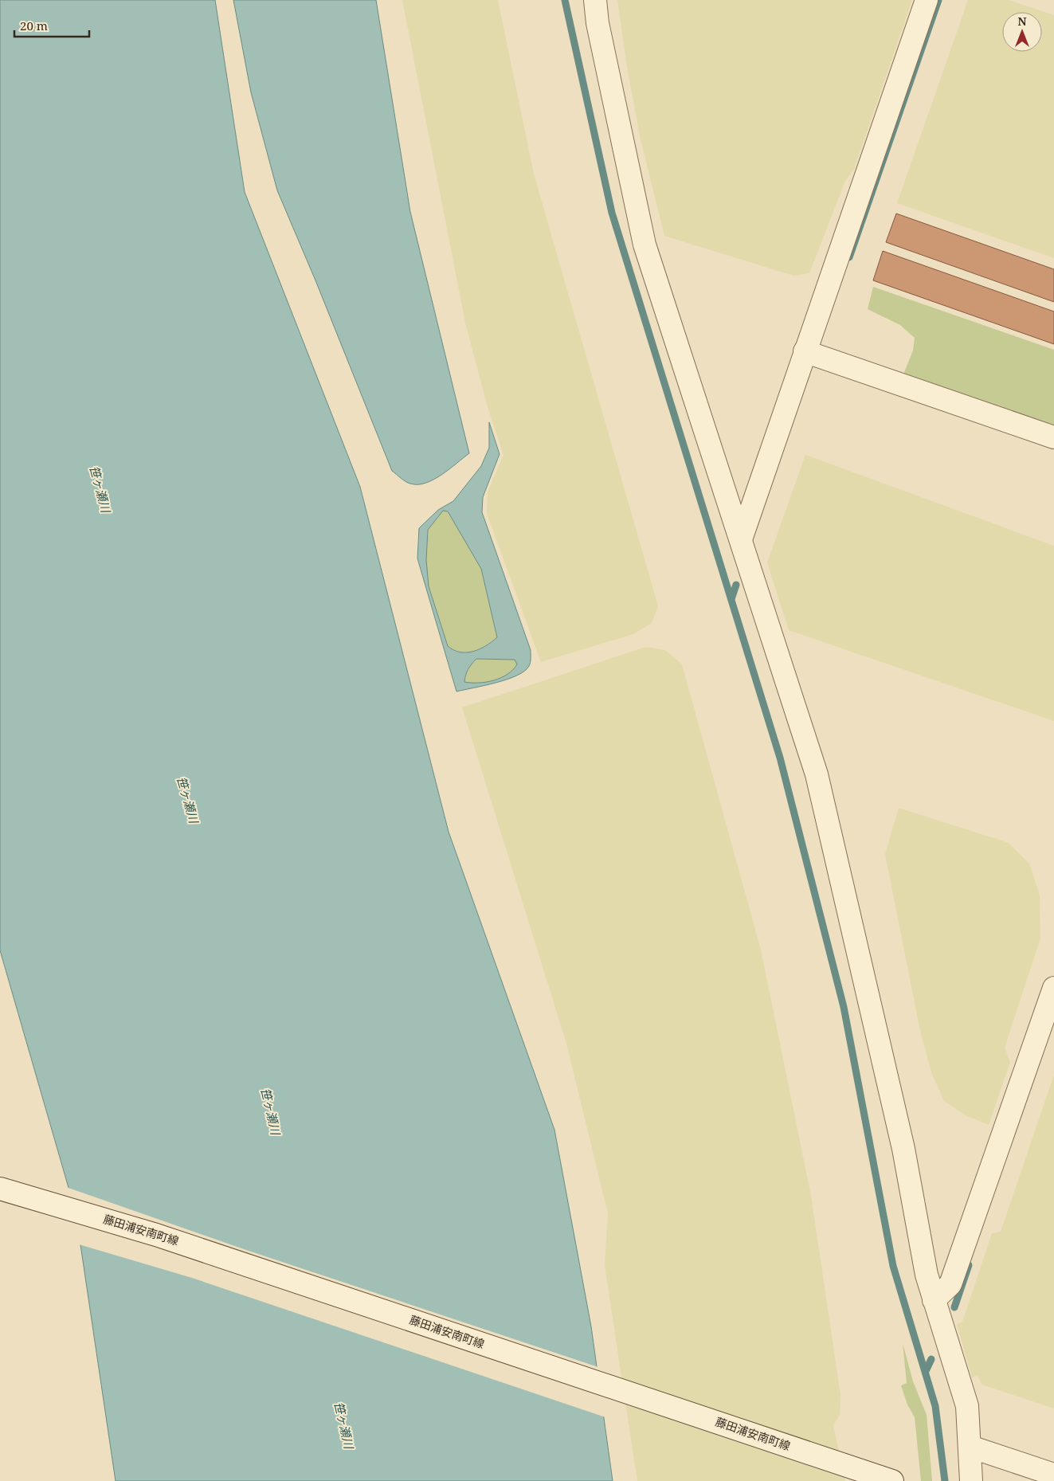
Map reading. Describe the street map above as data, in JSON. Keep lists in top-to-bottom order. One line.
{"streets":{"street":["藤田浦安南町線"]},"water":["笹ヶ瀬川"],"scale_bar":"20 m","north":"top"}
